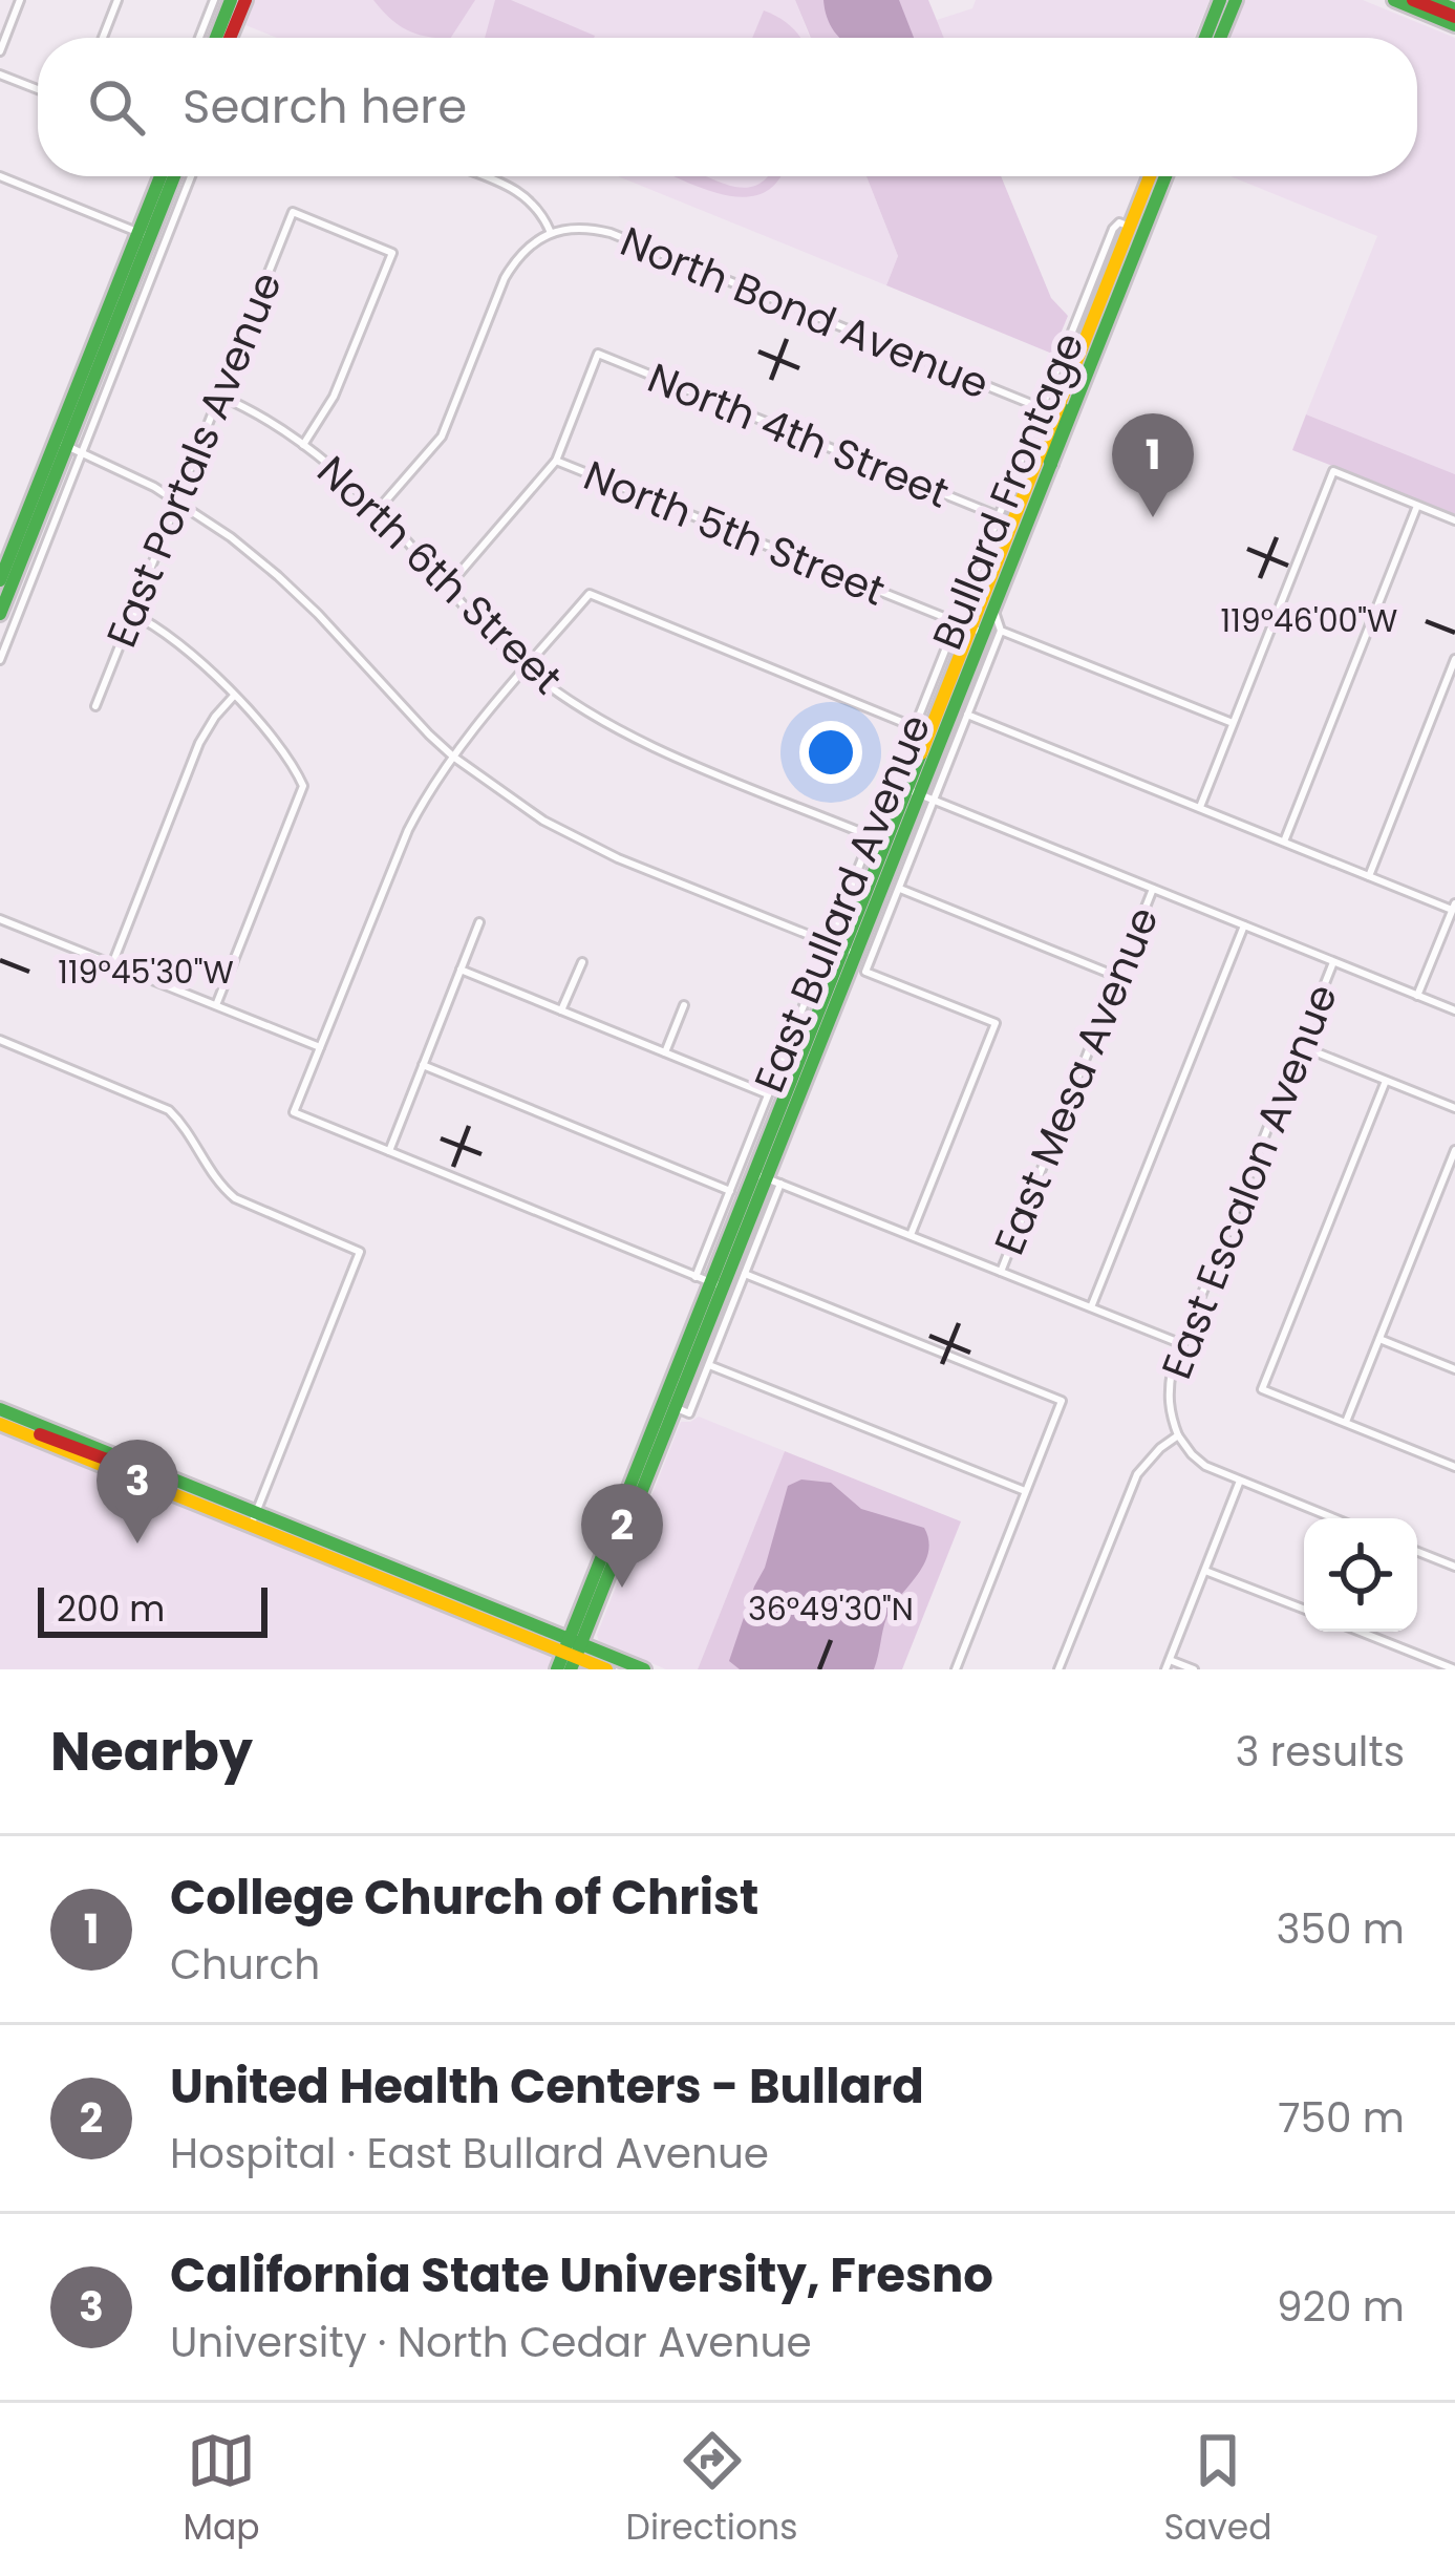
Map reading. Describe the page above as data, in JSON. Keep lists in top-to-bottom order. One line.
{"streets":{"main road":["East Bullard Avenue"],"street":["North Bond Avenue","North 4th Street","East Portals Avenue","Bullard Frontage","North 5th Street","North 6th Street","East Mesa Avenue","East Escalon Avenue"]},"crossings":[["North Bond Avenue","Bullard Frontage"],["North 4th Street","Bullard Frontage"],["North 4th Street","North 5th Street"],["East Portals Avenue","North 6th Street"],["Bullard Frontage","North 5th Street"],["Bullard Frontage","North 6th Street"],["Bullard Frontage","East Bullard Avenue"],["North 5th Street","East Bullard Avenue"]],"scale_bar":"200 m","page":{"search":"Search here","pins":["1","3","2"],"scale":"200 m","heading":["Nearby","3 results"],"list":[{"mark":"1","name":"College Church of Christ","note":"Church","value":"350 m"},{"mark":"2","name":"United Health Centers - Bullard","note":"Hospital · East Bullard Avenue","value":"750 m"},{"mark":"3","name":"California State University, Fresno","note":"University · North Cedar Avenue","value":"920 m"}],"nav":["Map","Directions","Saved"]},"coordinates":["119°46'00\"W","119°45'30\"W","36°49'30\"N"]}
